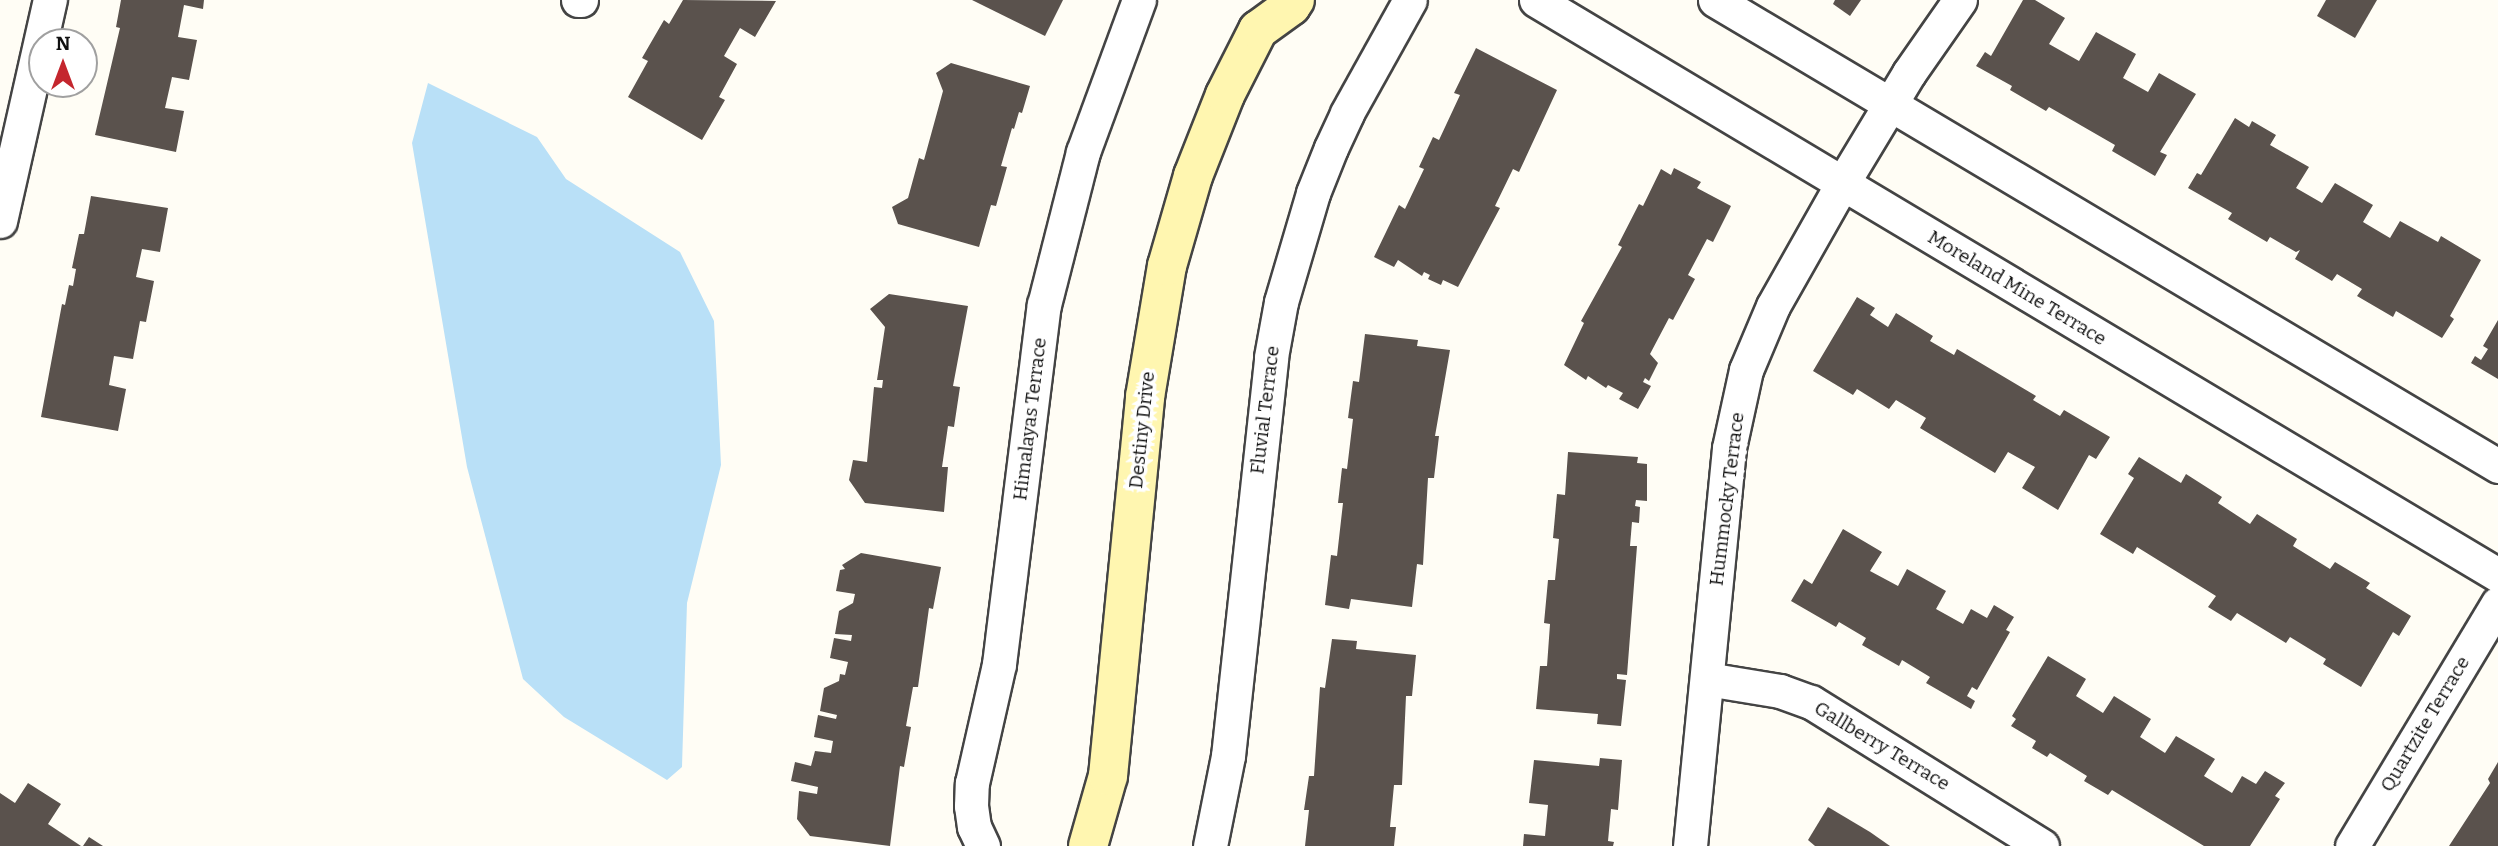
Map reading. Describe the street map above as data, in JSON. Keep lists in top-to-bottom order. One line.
{"streets":{"street":["Moreland Mine Terrace","Fluvial Terrace","Himalayas Terrace","Destiny Drive","Hummocky Terrace","Quartzite Terrace","Gallberry Terrace"]},"crossings":[["Moreland Mine Terrace","Hummocky Terrace"],["Hummocky Terrace","Gallberry Terrace"]],"north":"top"}
